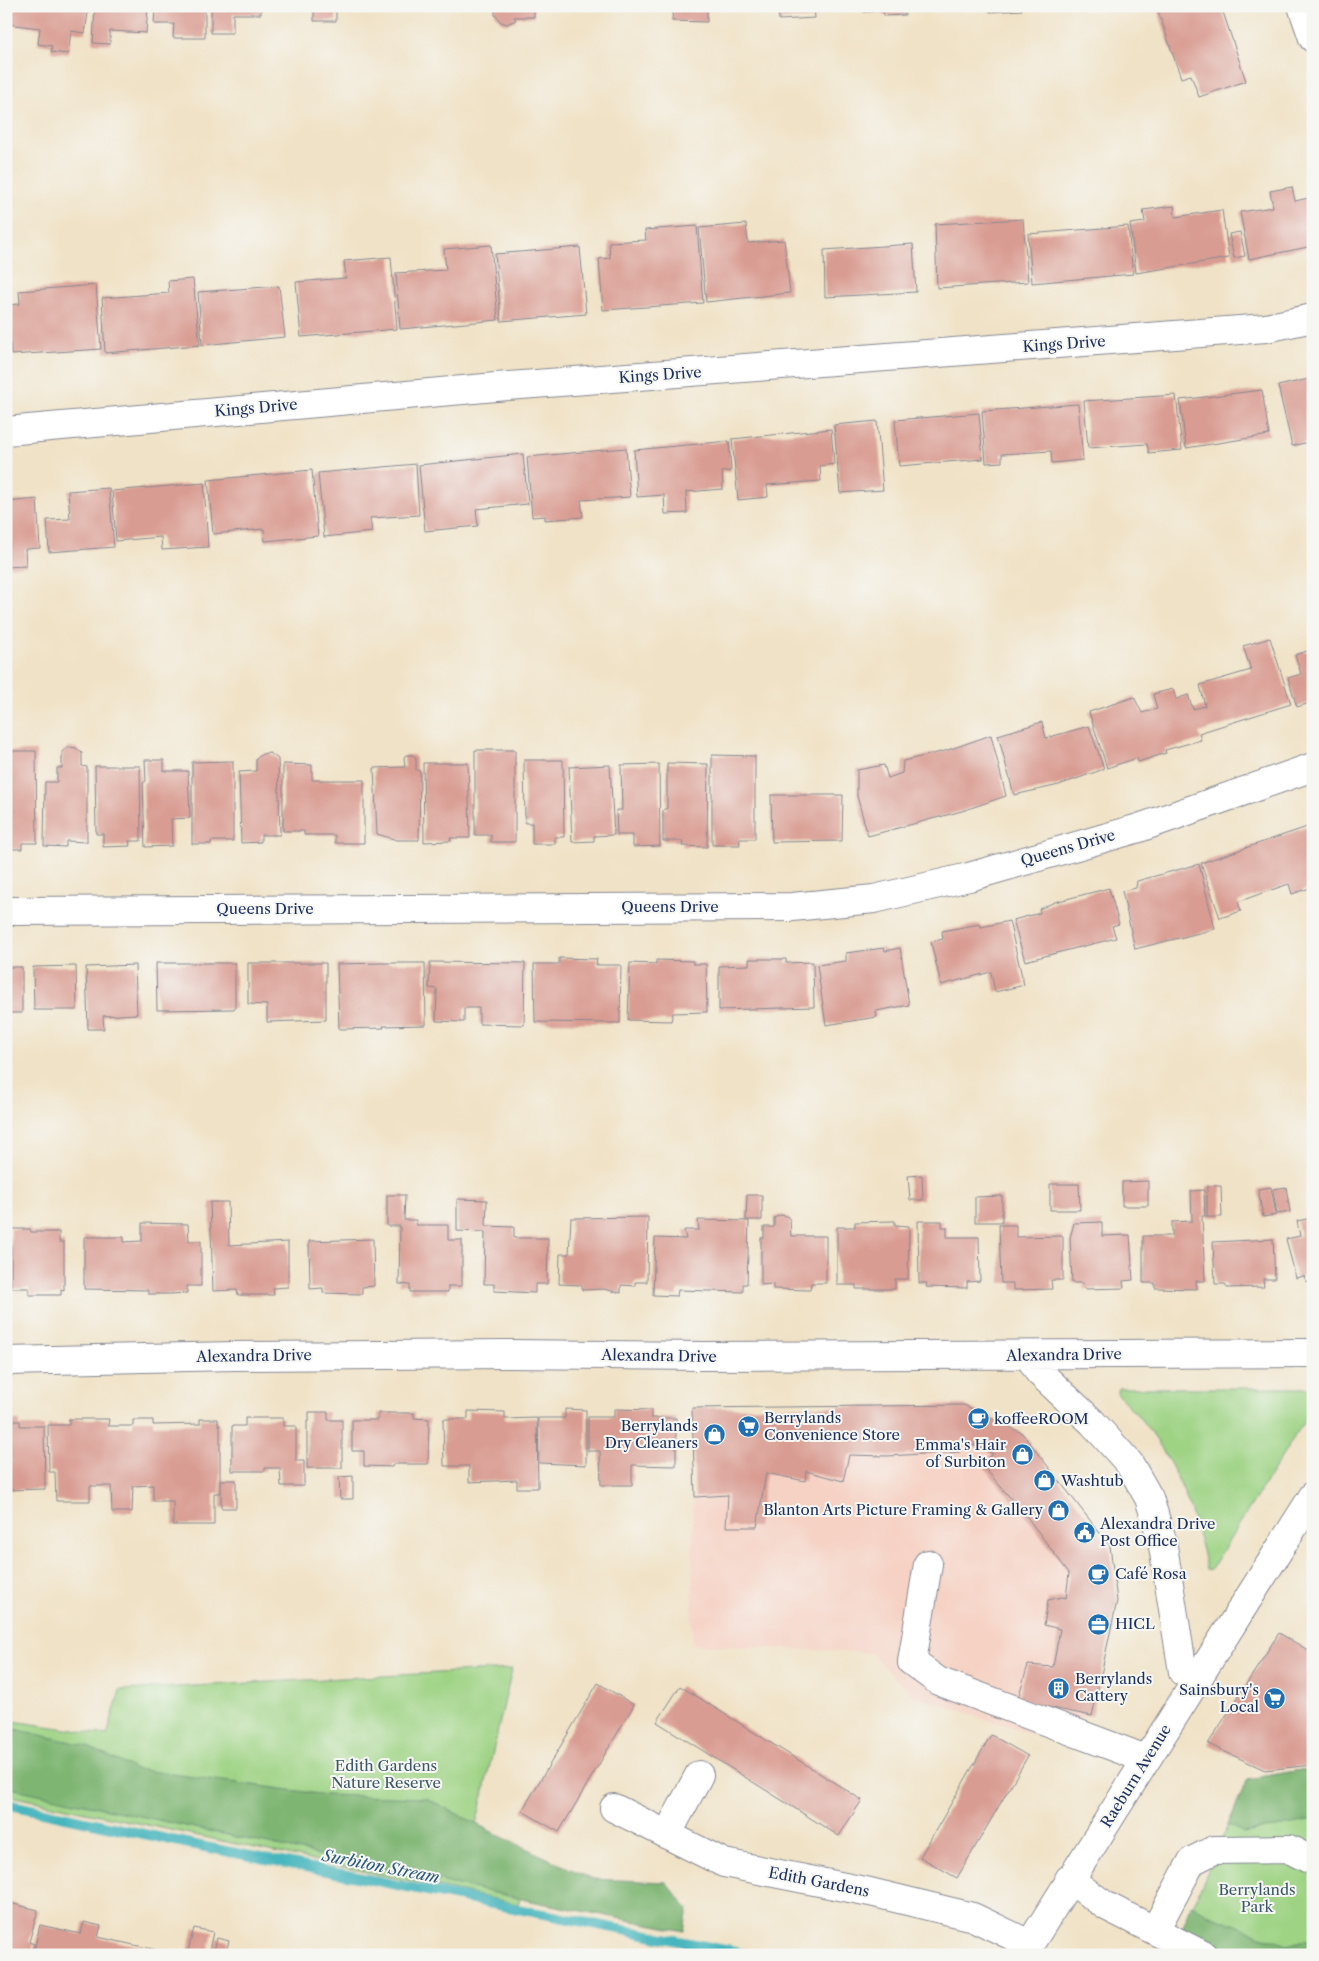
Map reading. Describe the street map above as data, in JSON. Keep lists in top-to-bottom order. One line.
{"streets":{"street":["Kings Drive","Queens Drive","Alexandra Drive","Raeburn Avenue","Edith Gardens"]},"crossings":[["Raeburn Avenue","Edith Gardens"]],"water":["Surbiton Stream"],"parks":["Edith Gardens Nature Reserve","Berrylands Park"],"places":{"cafe":["koffeeROOM","Café Rosa"],"supermarket":["Berrylands Convenience Store","Sainsbury's Local"],"shop":["Berrylands Dry Cleaners","Emma's Hair of Surbiton","Washtub","Blanton Arts Picture Framing & Gallery"],"public building":["Alexandra Drive Post Office"],"office":["HICL"],"building":["Berrylands Cattery"]}}
